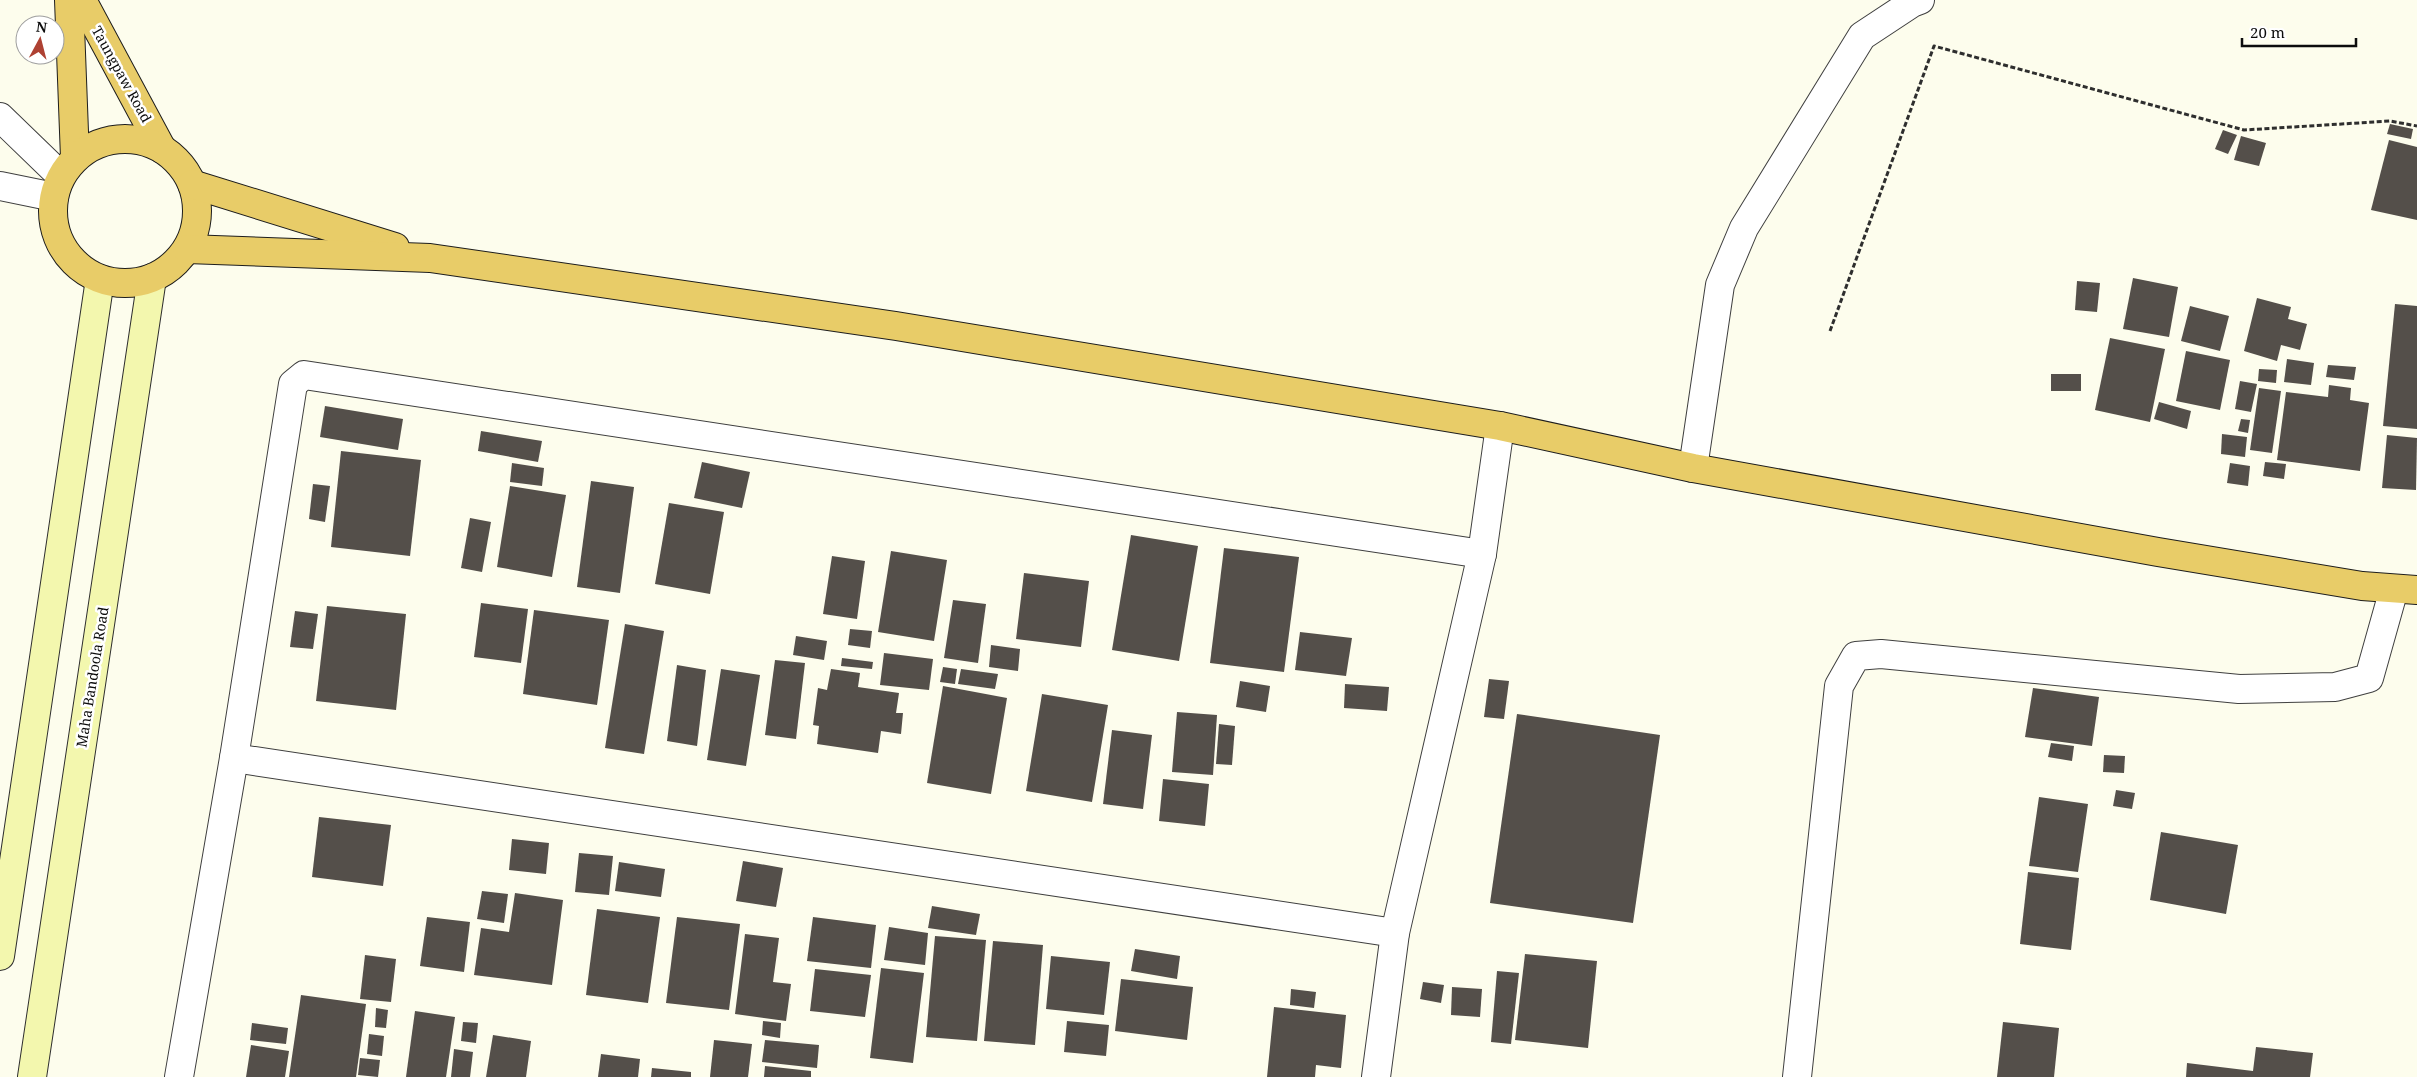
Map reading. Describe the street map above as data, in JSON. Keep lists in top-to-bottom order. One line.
{"streets":{"highway":["Taungpaw Road"],"main road":["Maha Bandoola Road"]},"crossings":[["Taungpaw Road","Maha Bandoola Road"]],"scale_bar":"20 m","north":"top"}
